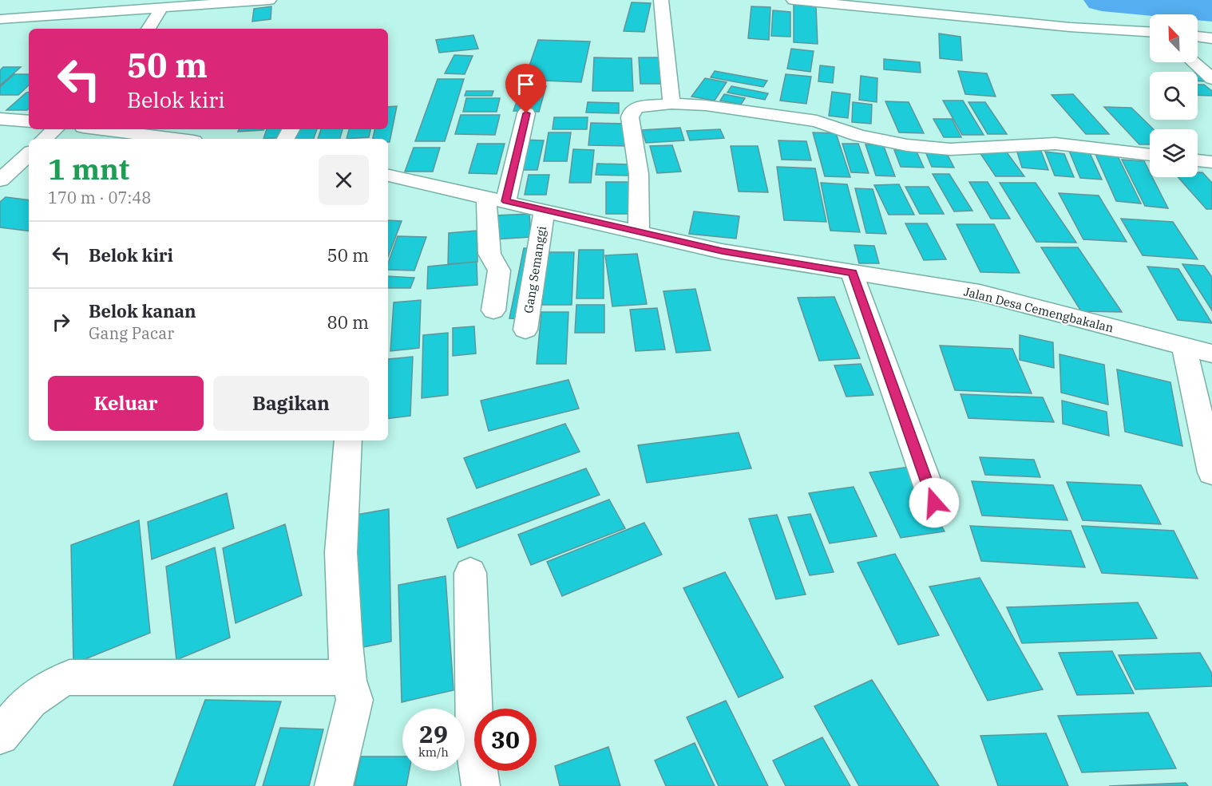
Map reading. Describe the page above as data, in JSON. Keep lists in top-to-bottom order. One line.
{"streets":{"street":["Gang Semanggi","Jalan Desa Cemengbakalan"]},"crossings":[["Gang Semanggi","Jalan Desa Cemengbakalan"]],"north":"top left","page":{"turn":["50 m","Belok kiri"],"heading":["1 mnt","170 m · 07:48"],"list":[{"name":"Belok kiri","value":"50 m"},{"name":"Belok kanan","note":"Gang Pacar","value":"80 m"}],"buttons":["Keluar","Bagikan"],"speed":"29 km/h","limit":"30"}}
